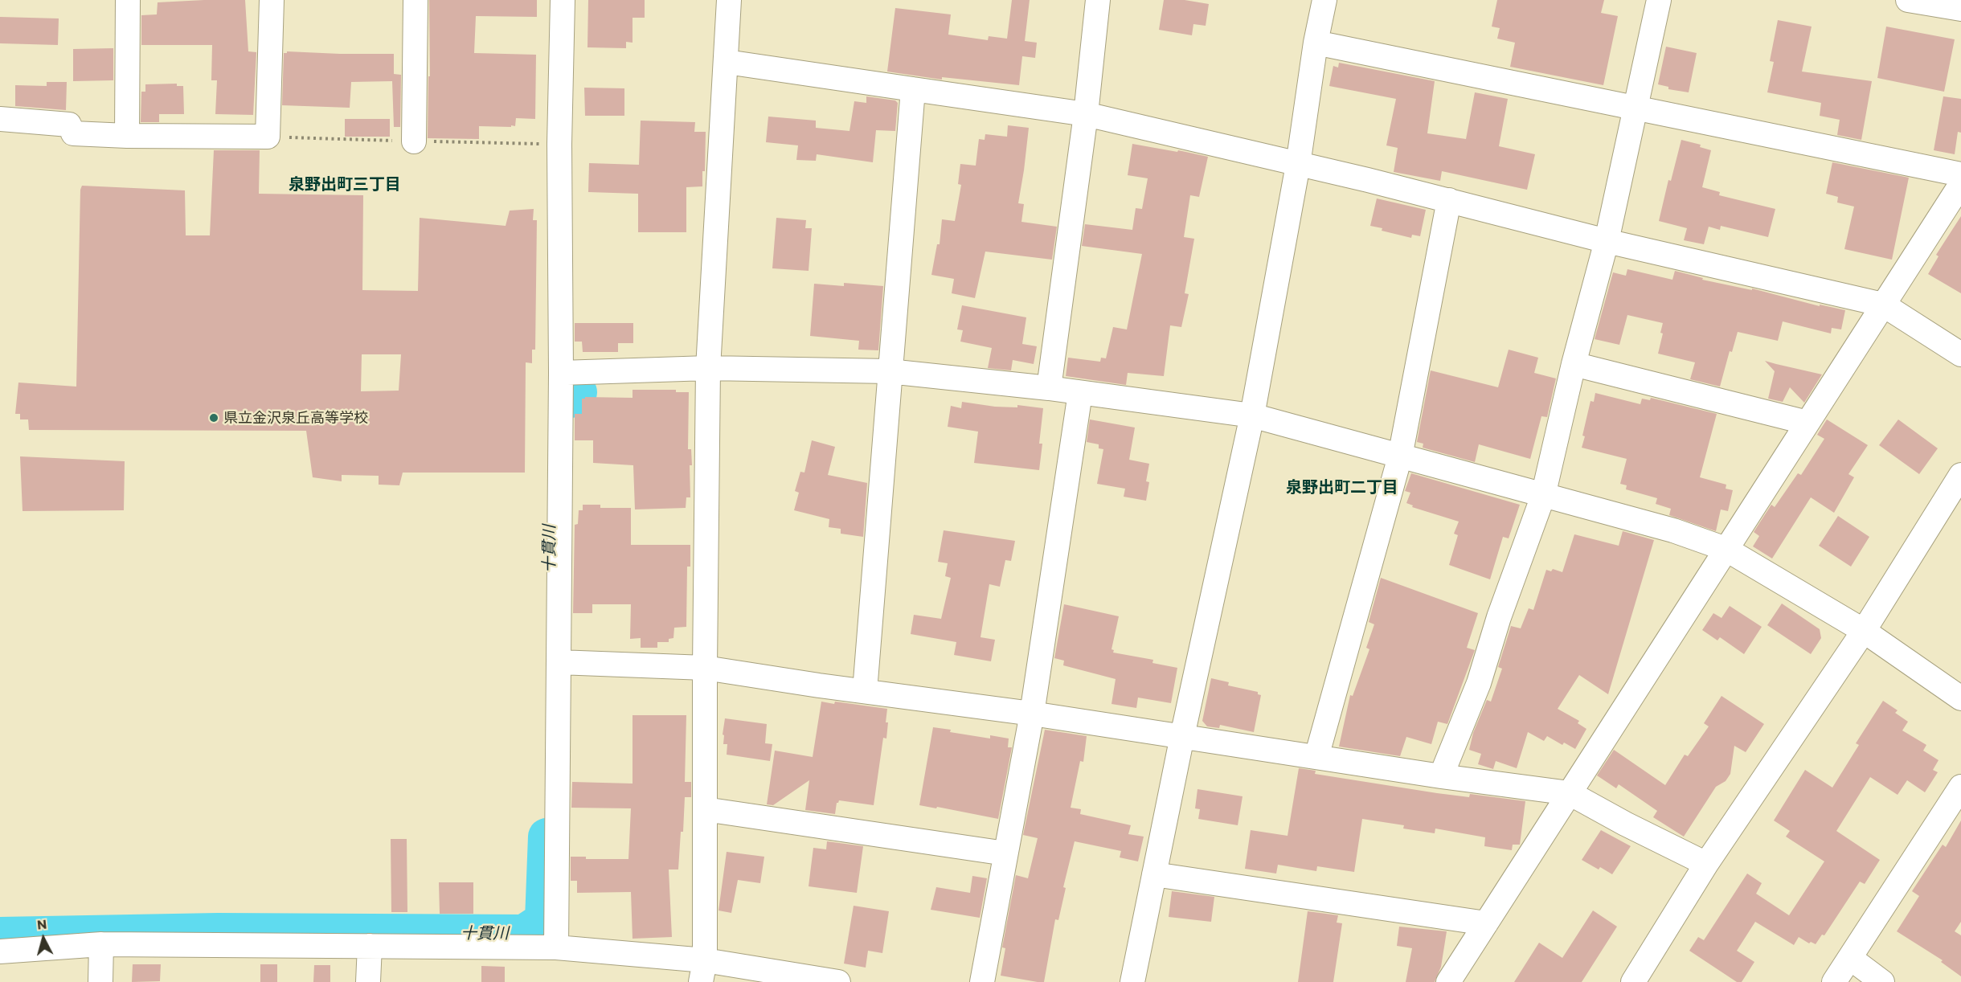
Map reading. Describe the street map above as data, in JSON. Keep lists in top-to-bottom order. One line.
{"districts":["泉野出町三丁目","泉野出町二丁目"],"water":["十貫川"],"places":["県立金沢泉丘高等学校"],"north":"top"}
